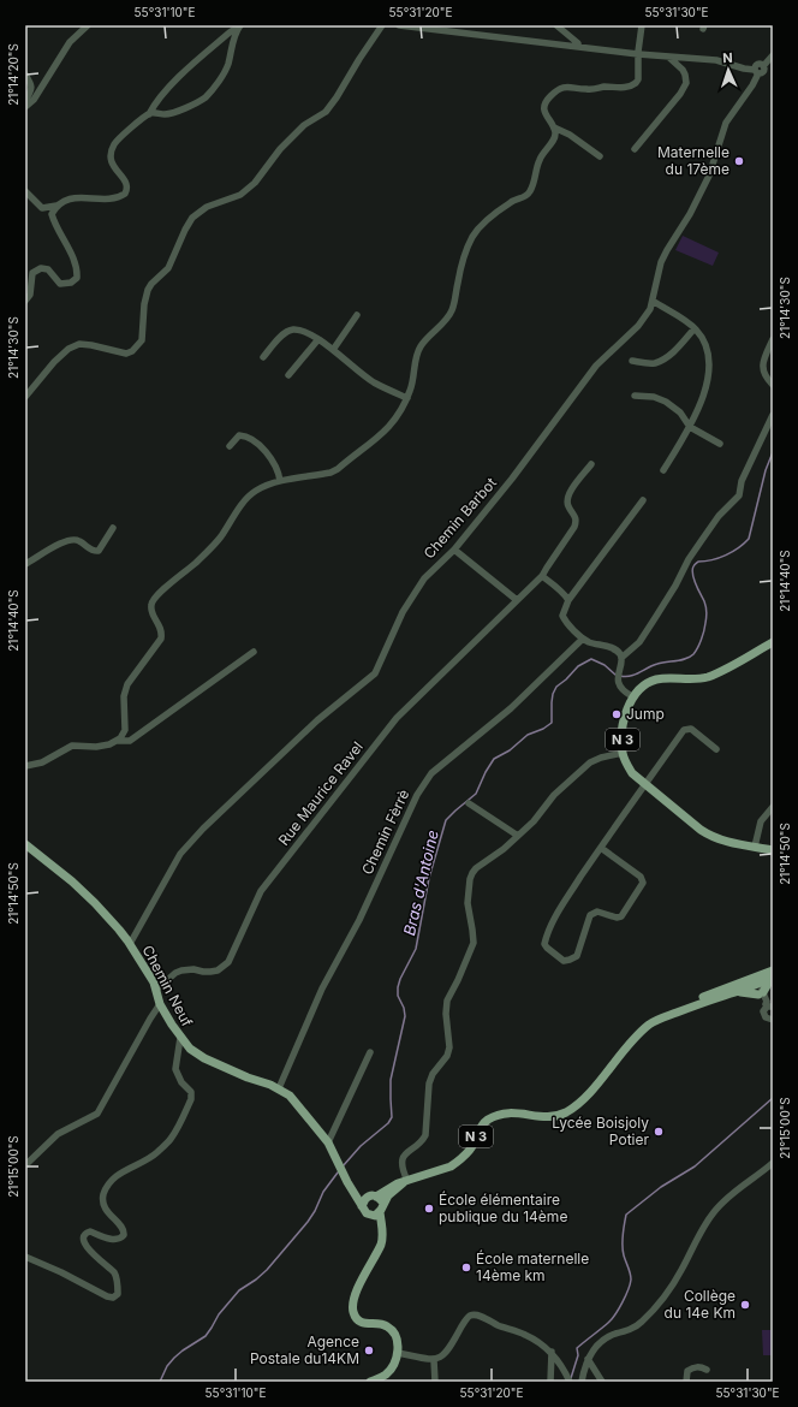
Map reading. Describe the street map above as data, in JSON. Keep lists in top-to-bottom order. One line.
{"streets":{"main road":["N 3","Chemin Neuf"],"street":["Chemin Barbot","Rue Maurice Ravel","Chemin Fèrrè"]},"crossings":[["Chemin Barbot","Chemin Neuf"],["N 3","Chemin Neuf"],["Rue Maurice Ravel","Chemin Neuf"],["Chemin Fèrrè","Chemin Neuf"]],"water":["Bras d'Antoine"],"places":["Maternelle du 17ème","Jump","Lycée Boisjoly Potier","École élémentaire publique du 14ème","École maternelle 14ème km","Collège du 14e Km","Agence Postale du14KM"],"north":"top","coordinates":["55°31'10\"E","55°31'20\"E","55°31'30\"E","21°14'20\"S","21°14'30\"S","21°14'40\"S","21°14'50\"S","21°15'00\"S"]}
